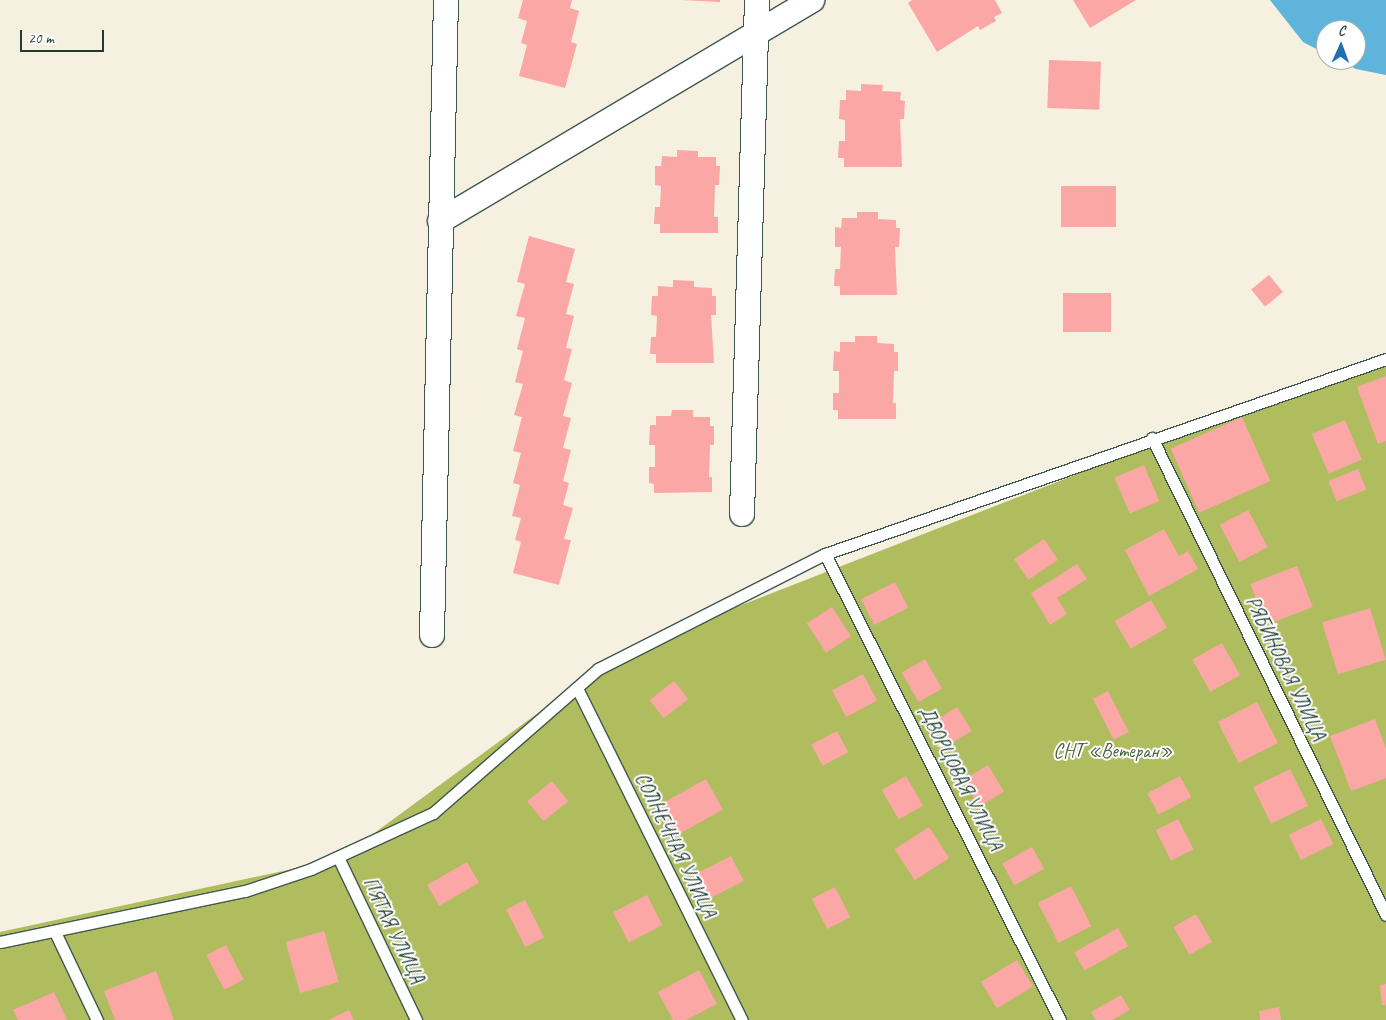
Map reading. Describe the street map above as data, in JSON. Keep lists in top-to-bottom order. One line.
{"streets":{"lane":["РЯБИНОВАЯ УЛИЦА","ДВОРЦОВАЯ УЛИЦА","СОЛНЕЧНАЯ УЛИЦА","ПЯТАЯ УЛИЦА"]},"parks":["СНТ «Ветеран»"],"scale_bar":"20 m","north":"top"}
